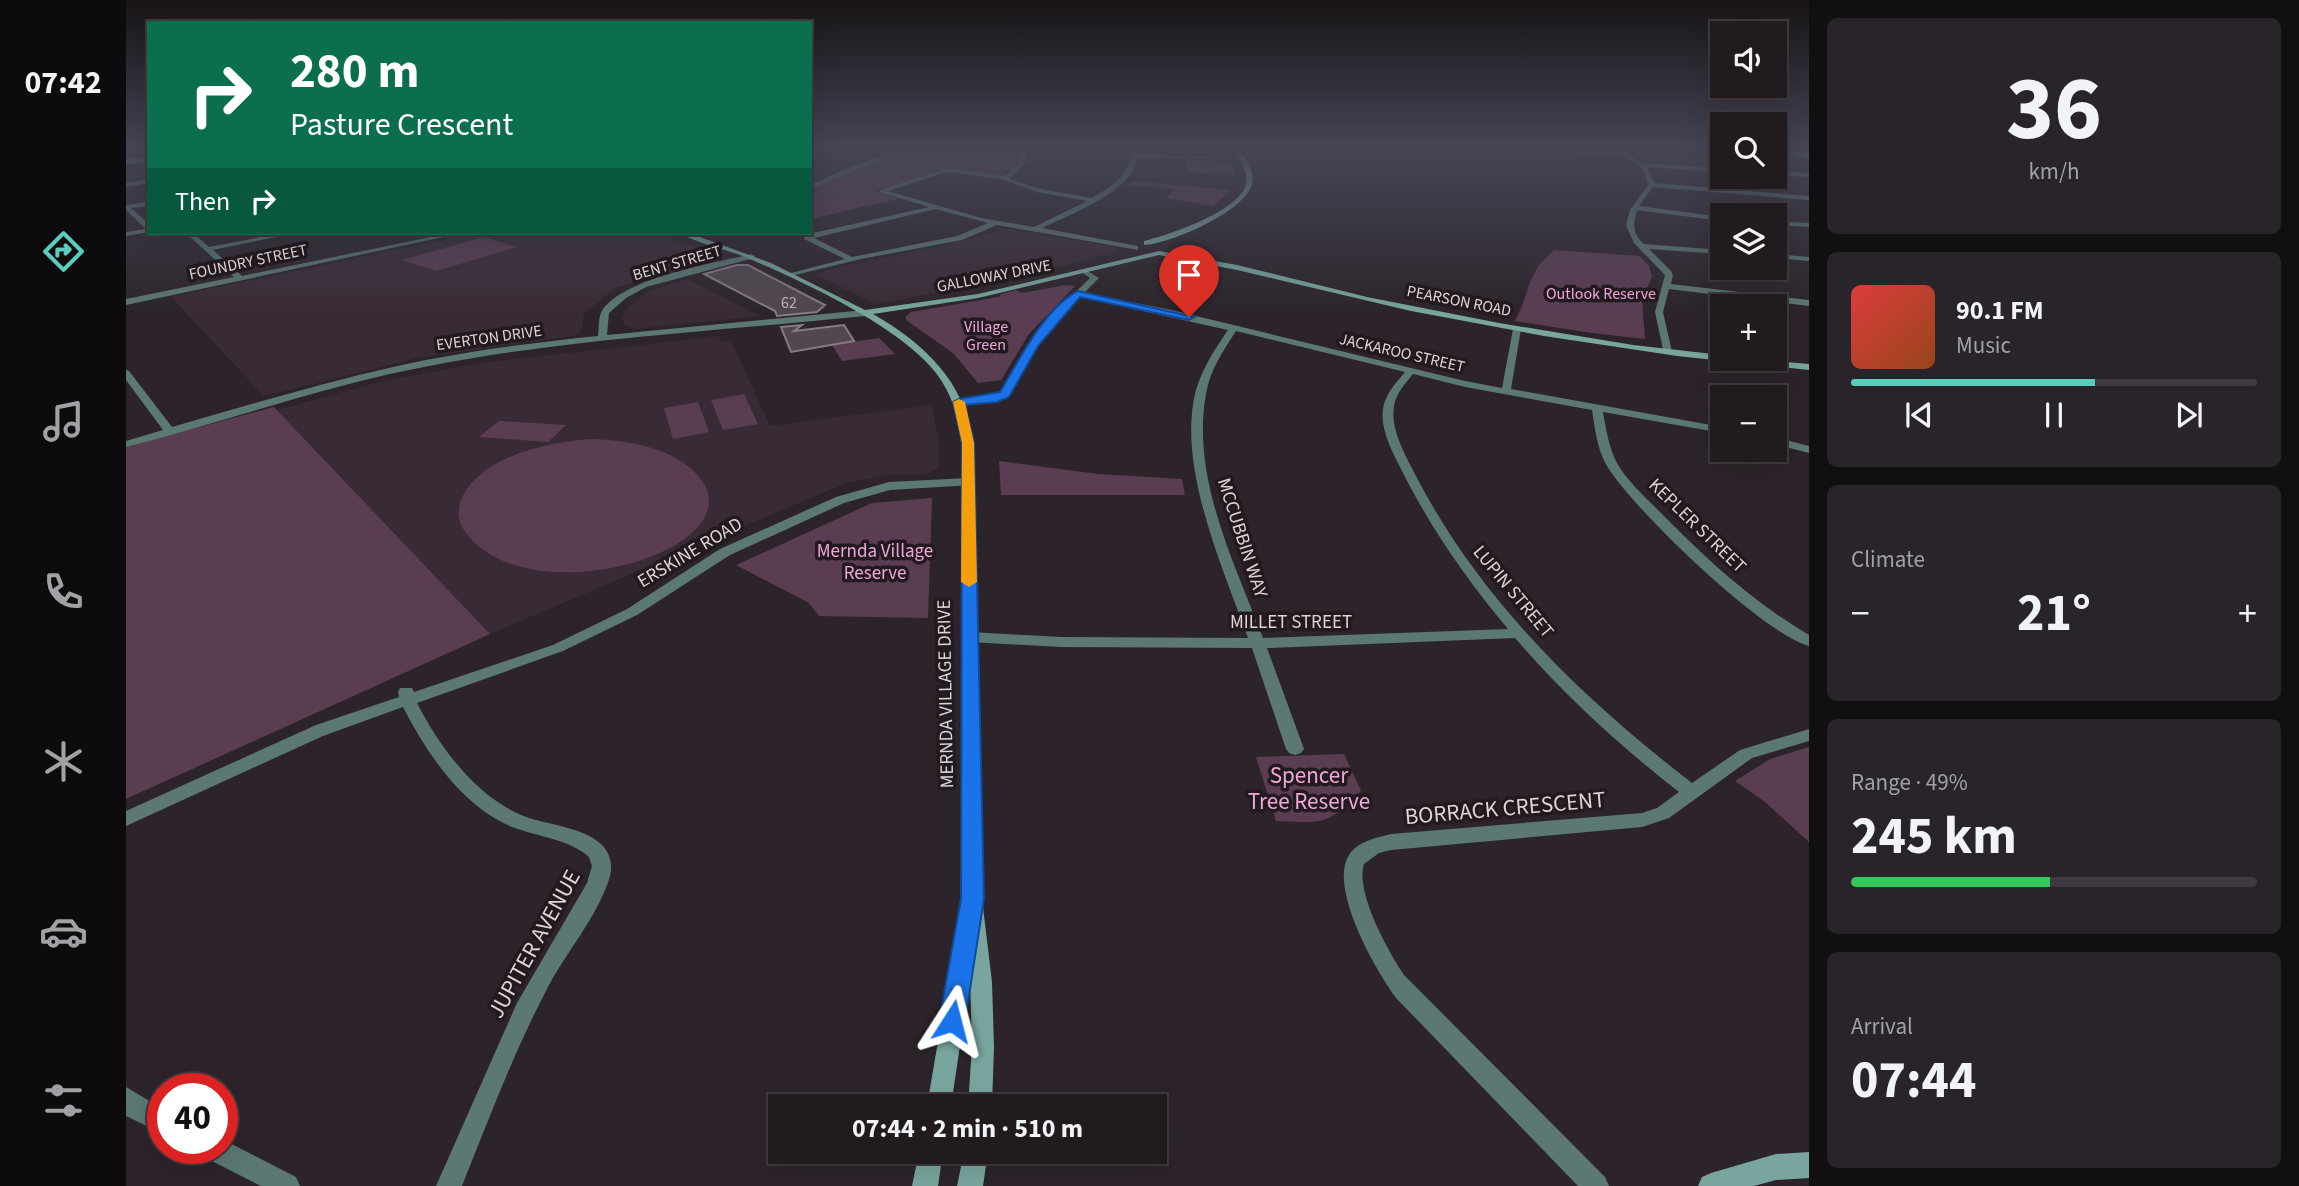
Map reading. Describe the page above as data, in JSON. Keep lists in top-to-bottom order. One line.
{"streets":{"street":["FOUNDRY STREET","BENT STREET","GALLOWAY DRIVE","PEARSON ROAD","EVERTON DRIVE","JACKAROO STREET","KEPLER STREET","MCCUBBIN WAY","ERSKINE ROAD","LUPIN STREET","MILLET STREET","MERNDA VILLAGE DRIVE","BORRACK CRESCENT","JUPITER AVENUE"]},"crossings":[["BENT STREET","EVERTON DRIVE"],["BENT STREET","MERNDA VILLAGE DRIVE"],["GALLOWAY DRIVE","PEARSON ROAD"],["GALLOWAY DRIVE","EVERTON DRIVE"],["GALLOWAY DRIVE","MERNDA VILLAGE DRIVE"],["EVERTON DRIVE","MERNDA VILLAGE DRIVE"],["JACKAROO STREET","KEPLER STREET"],["JACKAROO STREET","MCCUBBIN WAY"],["JACKAROO STREET","LUPIN STREET"],["MCCUBBIN WAY","MILLET STREET"],["ERSKINE ROAD","MERNDA VILLAGE DRIVE"],["ERSKINE ROAD","JUPITER AVENUE"],["LUPIN STREET","MILLET STREET"],["LUPIN STREET","BORRACK CRESCENT"],["MILLET STREET","MERNDA VILLAGE DRIVE"]],"parks":["Outlook Reserve","Village Green","Mernda Village Reserve","Spencer Tree Reserve"],"house_numbers":["62"],"page":{"tabs":"07:42","tile":[["36","km/h"],"Climate",["Range · 49%","245 km"],["Arrival","07:44"]],"map_buttons":["+","−"],"turn":["280 m","Pasture Crescent"],"then":"Then","song":["90.1 FM","Music"],"heat":["−","21°","+"],"limit":"40","trip":"07:44 · 2 min · 510 m"}}
